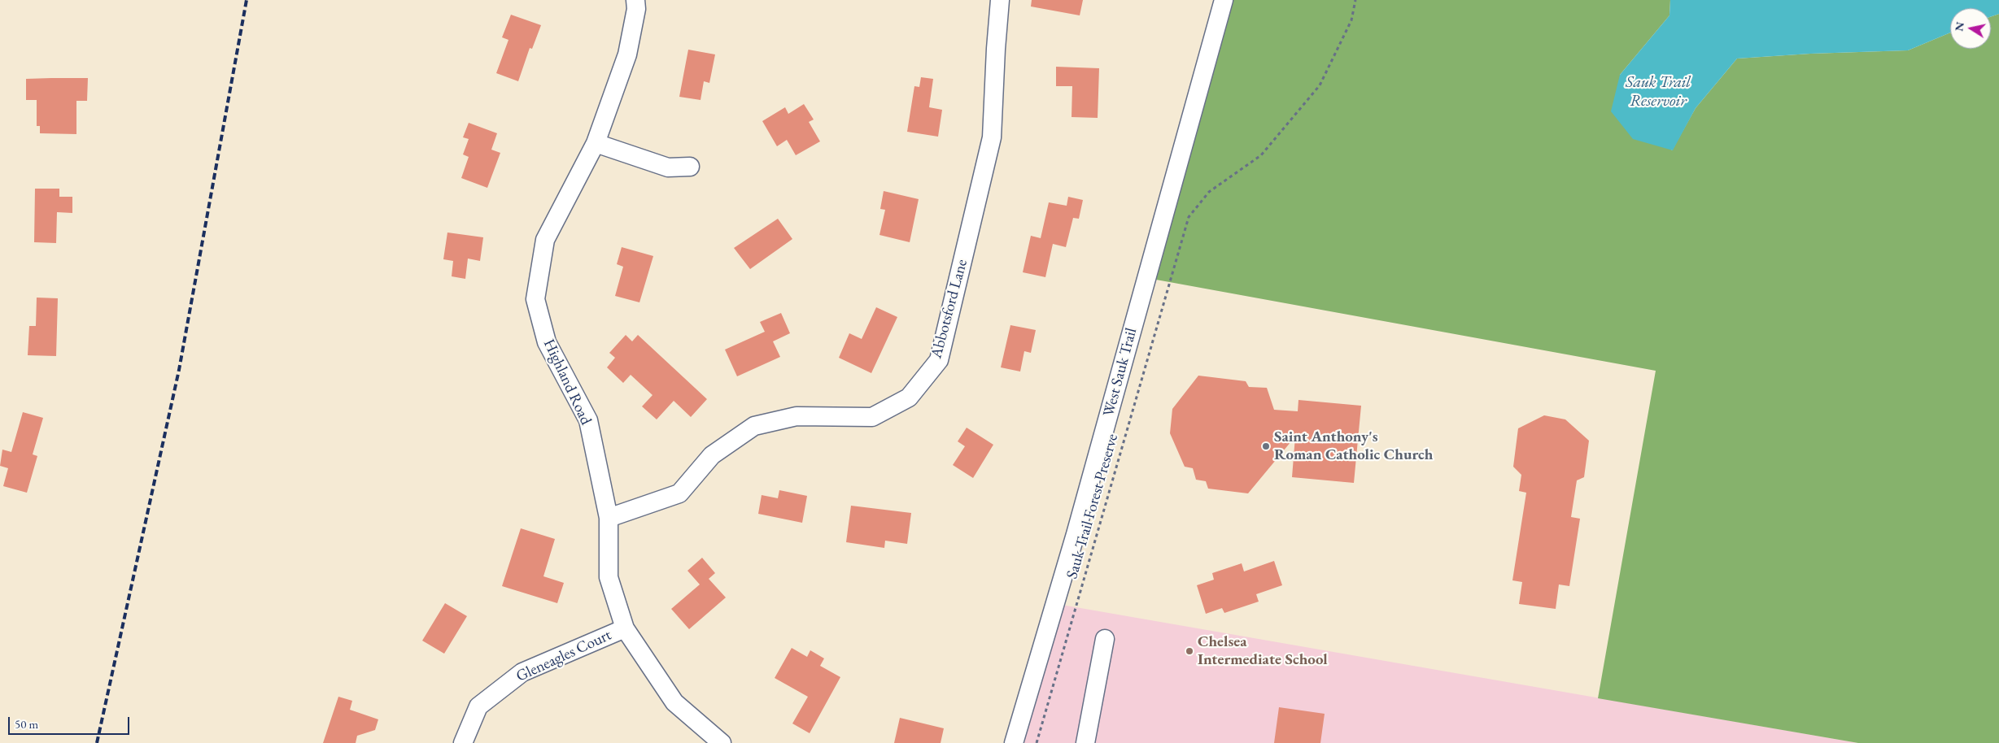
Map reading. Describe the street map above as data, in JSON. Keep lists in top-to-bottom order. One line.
{"streets":{"street":["Abbotsford Lane","West Sauk Trail","Highland Road","Gleneagles Court"],"path":["Sauk Trail Forest Preserve"]},"crossings":[["Abbotsford Lane","Highland Road"],["Highland Road","Gleneagles Court"]],"water":["Sauk Trail Reservoir"],"places":["Saint Anthony's Roman Catholic Church","Chelsea Intermediate School"],"scale_bar":"50 m","north":"left"}
